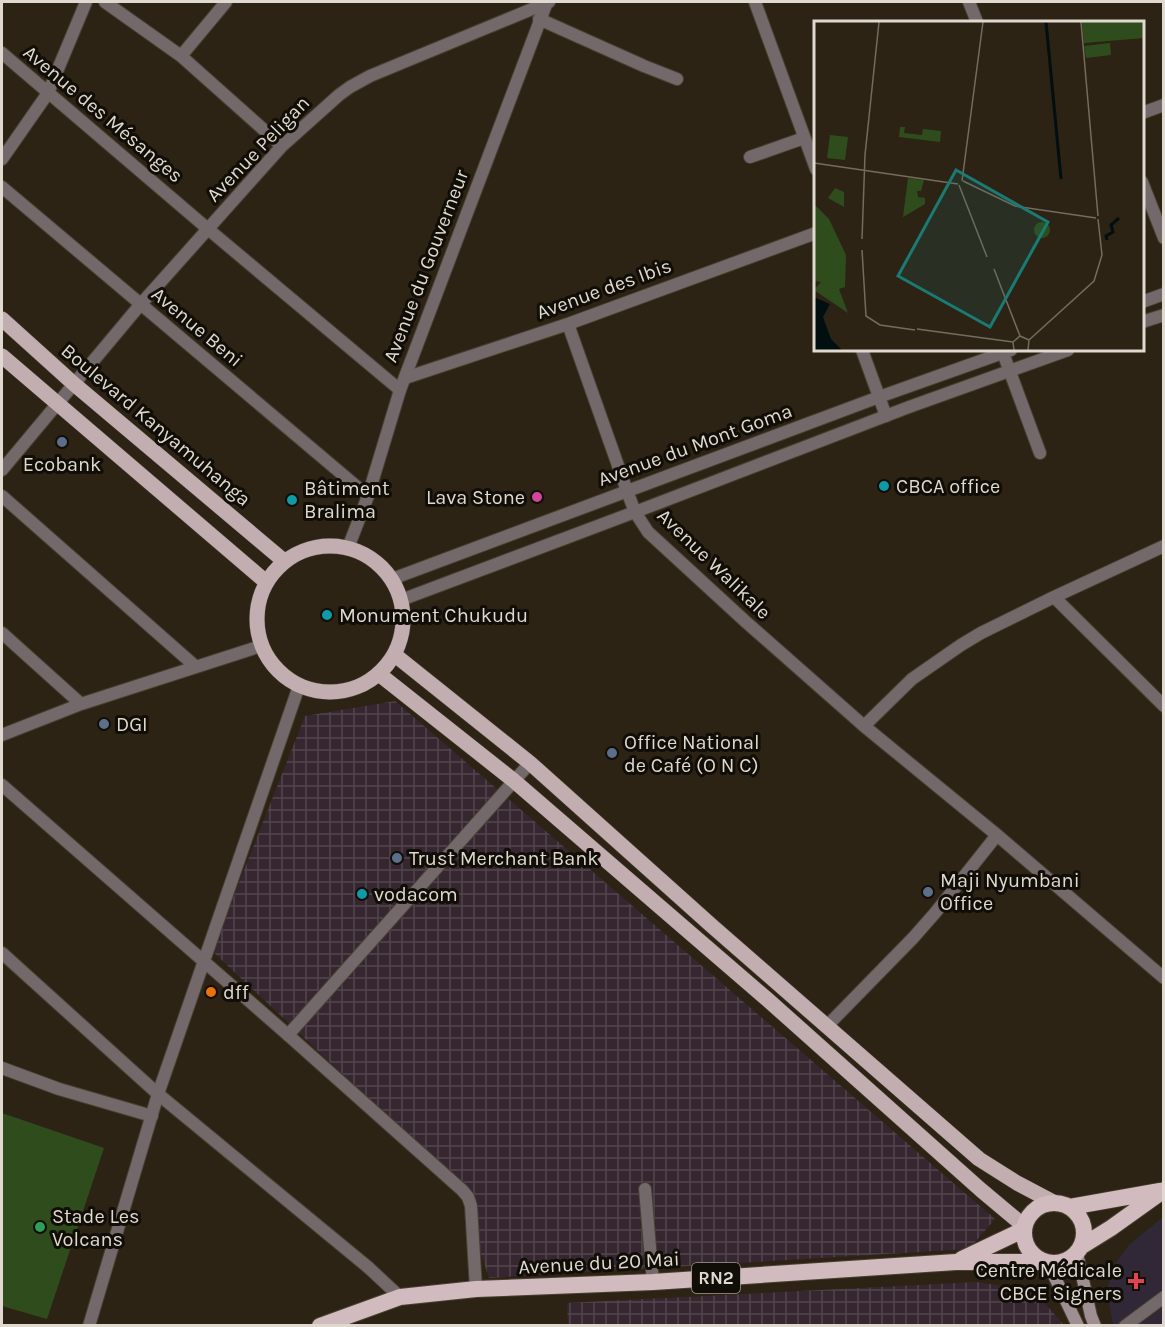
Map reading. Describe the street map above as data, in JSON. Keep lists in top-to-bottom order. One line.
{"streets":{"highway":["Avenue du 20 Mai","RN2"],"main road":["Boulevard Kanyamuhanga"],"street":["Avenue des Mésanges","Avenue Peligan","Avenue du Gouverneur","Avenue des Ibis","Avenue Beni","Avenue du Mont Goma","Avenue Walikale"]},"crossings":[["Avenue des Mésanges","Avenue Peligan"],["Avenue des Mésanges","Avenue du Gouverneur"],["Avenue des Mésanges","Avenue des Ibis"],["Avenue Peligan","Avenue du Gouverneur"],["Avenue Peligan","Avenue Beni"],["Avenue Peligan","Boulevard Kanyamuhanga"],["Avenue du Gouverneur","Avenue des Ibis"],["Avenue du Gouverneur","Avenue Beni"],["Avenue du Gouverneur","Boulevard Kanyamuhanga"],["Avenue du Gouverneur","Avenue du Mont Goma"],["Avenue des Ibis","Avenue Walikale"],["Boulevard Kanyamuhanga","Avenue du Mont Goma"],["Avenue du Mont Goma","Avenue Walikale"],["Avenue du 20 Mai","RN2"]],"places":{"other":["Ecobank","CBCA office","Lava Stone","Bâtiment Bralima","Monument Chukudu","DGI","Office National de Café (O N C)","Trust Merchant Bank","Maji Nyumbani Office","vodacom","dff","Stade Les Volcans"],"health":["Centre Médicale CBCE Signers"]}}
